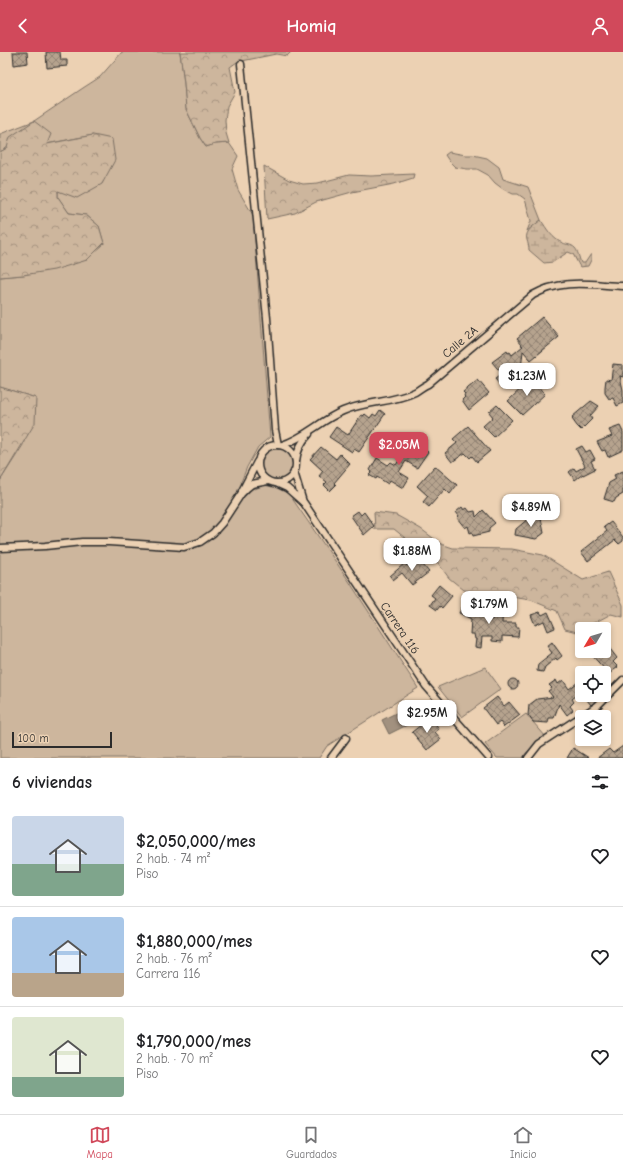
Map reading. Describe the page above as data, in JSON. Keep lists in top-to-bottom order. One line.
{"streets":{"street":["Calle 2A","Carrera 116"]},"crossings":[["Calle 2A","Carrera 116"]],"scale_bar":"100 m","north":"bottom left","page":{"header":"Homiq","price":["$1.23M","$2.05M","$4.89M","$1.88M","$1.79M","$2.95M"],"scale":"100 m","heading":"6 viviendas","list":[{"name":"$2,050,000/mes","note":"2 hab. · 74 m² · Piso"},{"name":"$1,880,000/mes","note":"2 hab. · 76 m² · Carrera 116"},{"name":"$1,790,000/mes","note":"2 hab. · 70 m² · Piso"}],"tabs":["Mapa","Guardados","Inicio"]}}
